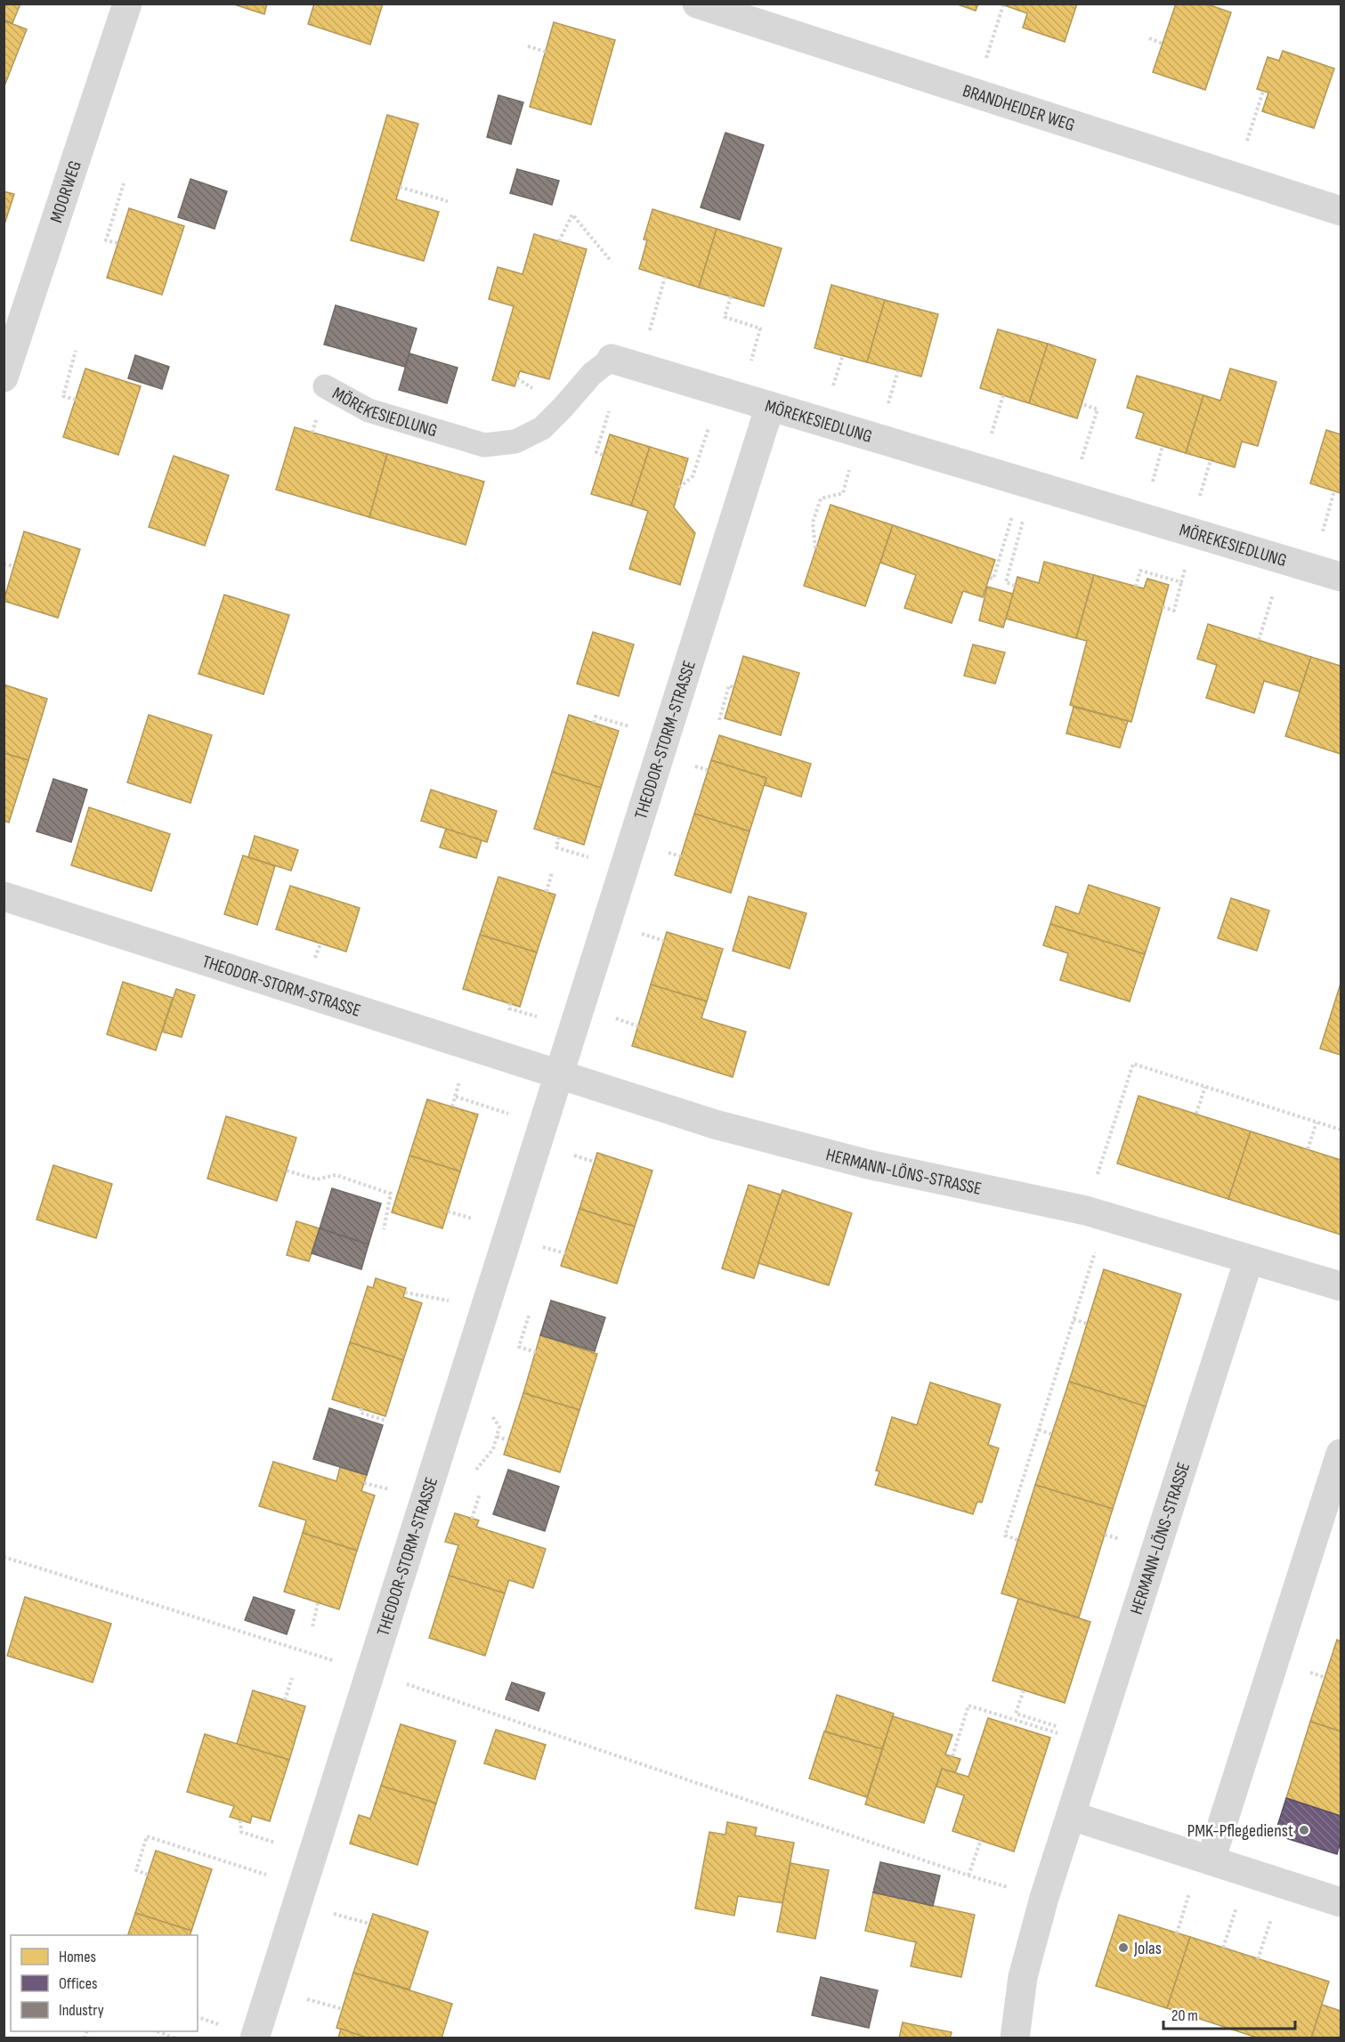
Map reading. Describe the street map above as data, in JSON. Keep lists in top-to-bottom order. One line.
{"streets":{"street":["BRANDHEIDER WEG","MOORWEG","MÖREKESIEDLUNG","THEODOR-STORM-STRASSE","HERMANN-LÖNS-STRASSE"]},"crossings":[["MÖREKESIEDLUNG","THEODOR-STORM-STRASSE"],["THEODOR-STORM-STRASSE","HERMANN-LÖNS-STRASSE"]],"places":["PMK-Pflegedienst","Jolas"],"legend":["Homes","Offices","Industry"],"scale_bar":"20 m"}
